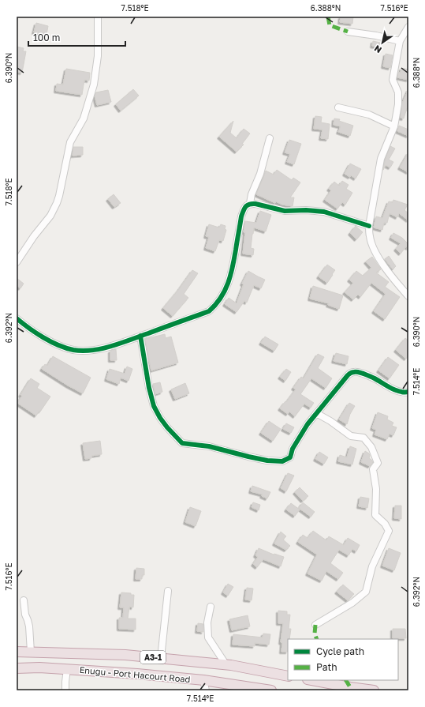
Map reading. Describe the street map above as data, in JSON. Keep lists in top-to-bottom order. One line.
{"streets":{"highway":["A3-1","Enugu - Port Hacourt Road"]},"legend":["Cycle path","Path"],"scale_bar":"100 m","north":"bottom left","coordinates":["7.518°E","6.388°N","7.516°E","6.390°N","6.392°N","7.514°E"]}
